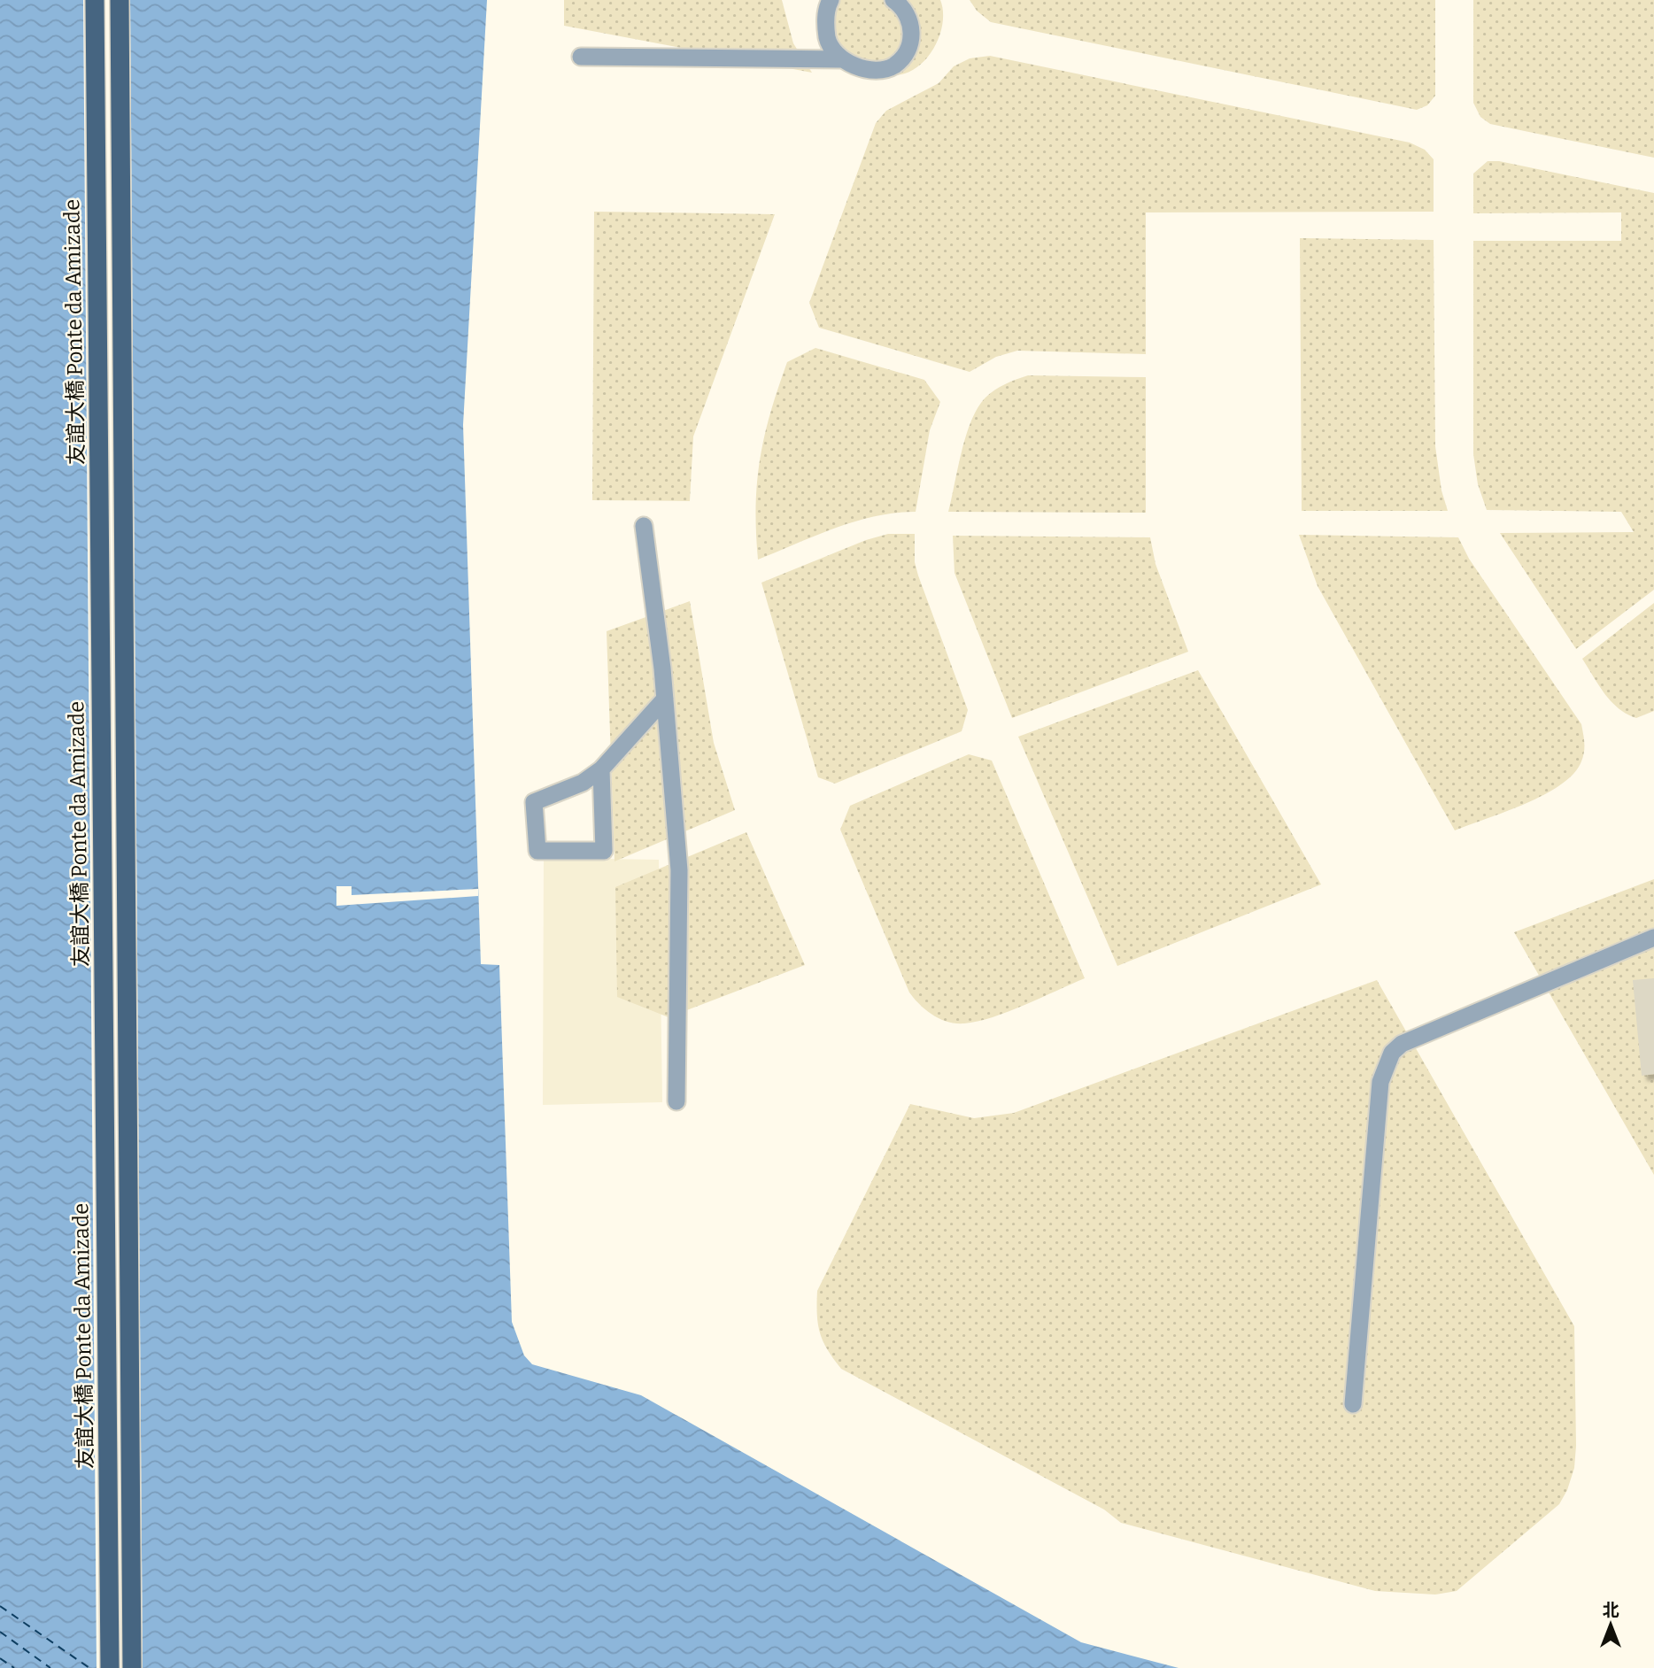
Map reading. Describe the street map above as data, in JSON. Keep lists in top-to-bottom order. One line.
{"streets":{"main road":["友誼大橋 Ponte da Amizade"]},"north":"top"}
